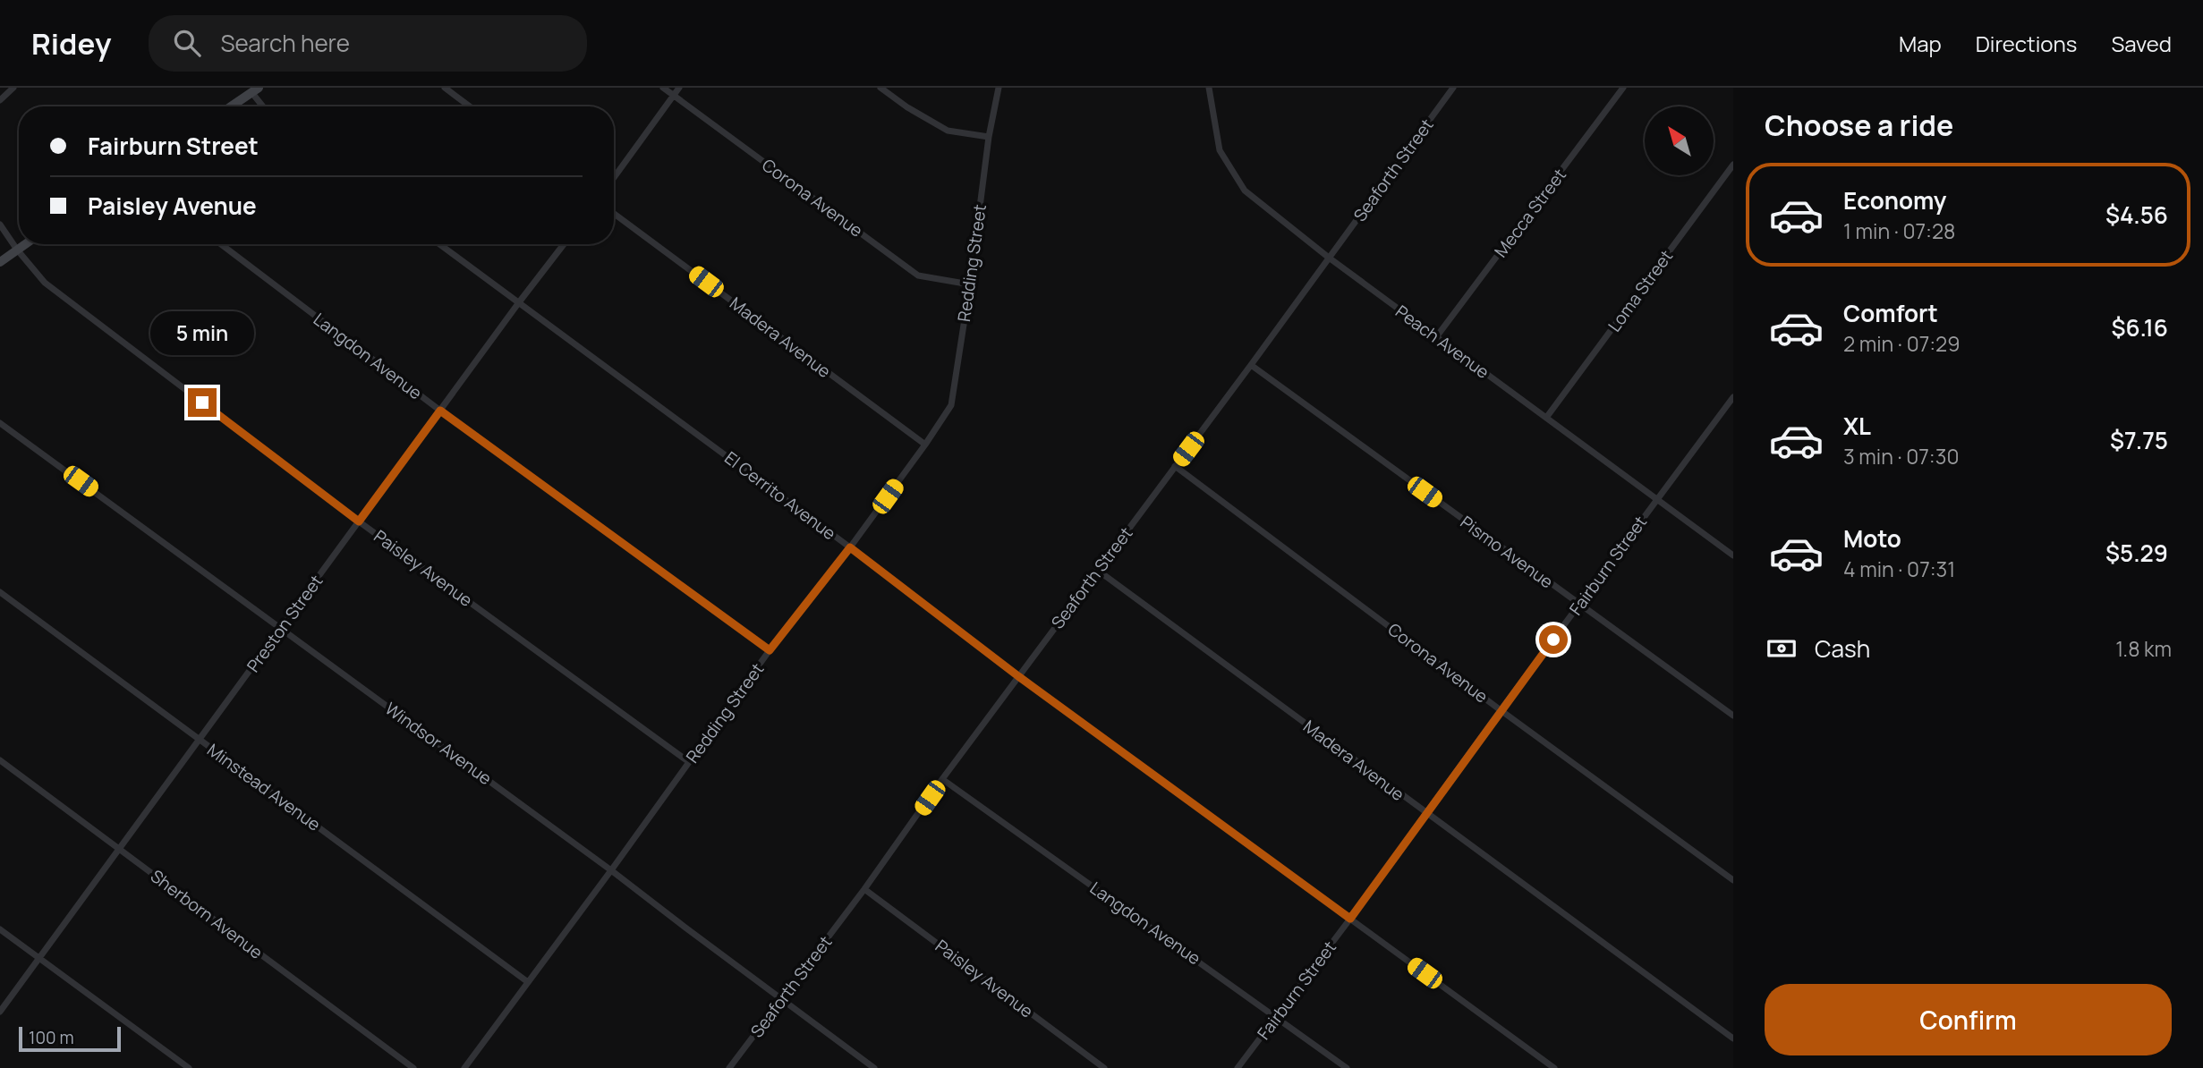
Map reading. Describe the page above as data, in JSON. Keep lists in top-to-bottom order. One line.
{"streets":{"street":["Seaforth Street","Corona Avenue","Mecca Street","Redding Street","Loma Street","Madera Avenue","Peach Avenue","Langdon Avenue","El Cerrito Avenue","Pismo Avenue","Fairburn Street","Paisley Avenue","Preston Street","Windsor Avenue","Minstead Avenue","Sherborn Avenue"]},"crossings":[["Seaforth Street","Corona Avenue"],["Seaforth Street","Madera Avenue"],["Seaforth Street","Peach Avenue"],["Seaforth Street","Langdon Avenue"],["Seaforth Street","El Cerrito Avenue"],["Seaforth Street","Pismo Avenue"],["Seaforth Street","Paisley Avenue"],["Seaforth Street","Windsor Avenue"],["Corona Avenue","Redding Street"],["Corona Avenue","Fairburn Street"],["Mecca Street","Peach Avenue"],["Redding Street","Madera Avenue"],["Redding Street","Langdon Avenue"],["Redding Street","El Cerrito Avenue"],["Redding Street","Paisley Avenue"],["Redding Street","Windsor Avenue"],["Redding Street","Minstead Avenue"],["Loma Street","Peach Avenue"],["Madera Avenue","Fairburn Street"],["Peach Avenue","Fairburn Street"],["Langdon Avenue","Fairburn Street"],["Langdon Avenue","Preston Street"],["El Cerrito Avenue","Fairburn Street"],["El Cerrito Avenue","Preston Street"],["Pismo Avenue","Fairburn Street"],["Paisley Avenue","Preston Street"],["Preston Street","Windsor Avenue"],["Preston Street","Minstead Avenue"],["Preston Street","Sherborn Avenue"]],"scale_bar":"100 m","north":"top left","page":{"header":"Ridey","search":"Search here","nav":["Map","Directions","Saved"],"heading":"Choose a ride","banner":["Fairburn Street","Paisley Avenue"],"list":[{"name":"Economy","note":"1 min · 07:28","value":"$4.56"},{"name":"Comfort","note":"2 min · 07:29","value":"$6.16"},{"name":"XL","note":"3 min · 07:30","value":"$7.75"},{"name":"Moto","note":"4 min · 07:31","value":"$5.29"}],"bubble":"5 min","pay":["Cash","1.8 km"],"buttons":"Confirm","scale":"100 m"}}
